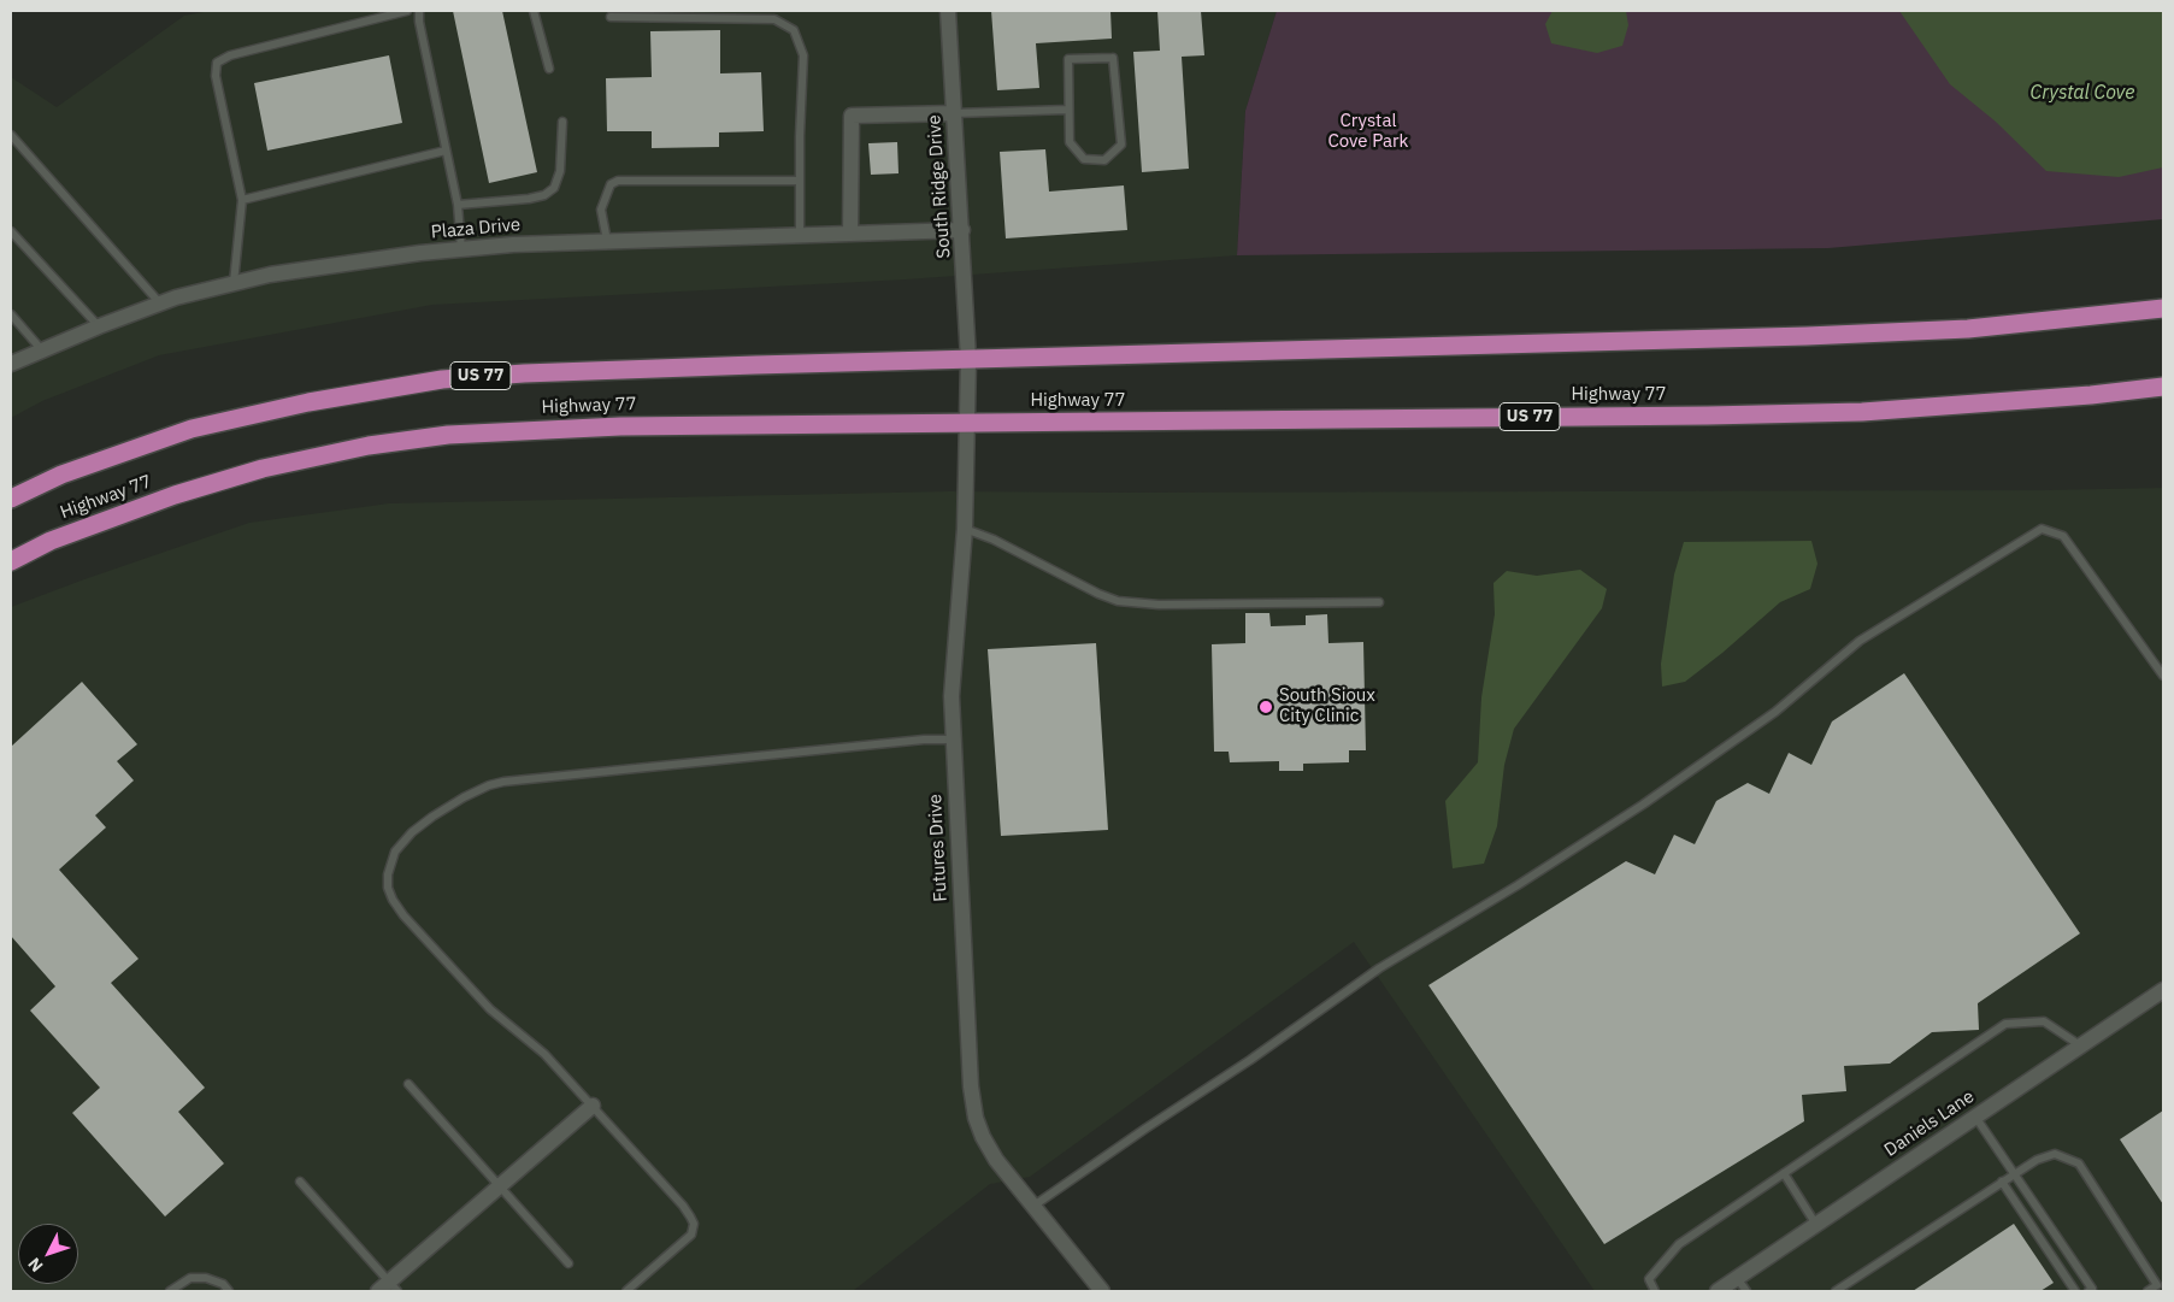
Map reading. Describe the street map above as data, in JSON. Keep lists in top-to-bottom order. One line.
{"streets":{"highway":["US 77","Highway 77"],"street":["South Ridge Drive","Plaza Drive","Futures Drive","Daniels Lane"]},"crossings":[["South Ridge Drive","Plaza Drive"],["South Ridge Drive","Highway 77"],["South Ridge Drive","Futures Drive"],["Highway 77","Futures Drive"]],"water":["Crystal Cove"],"parks":["Crystal Cove Park"],"places":["South Sioux City Clinic"],"north":"bottom left"}
